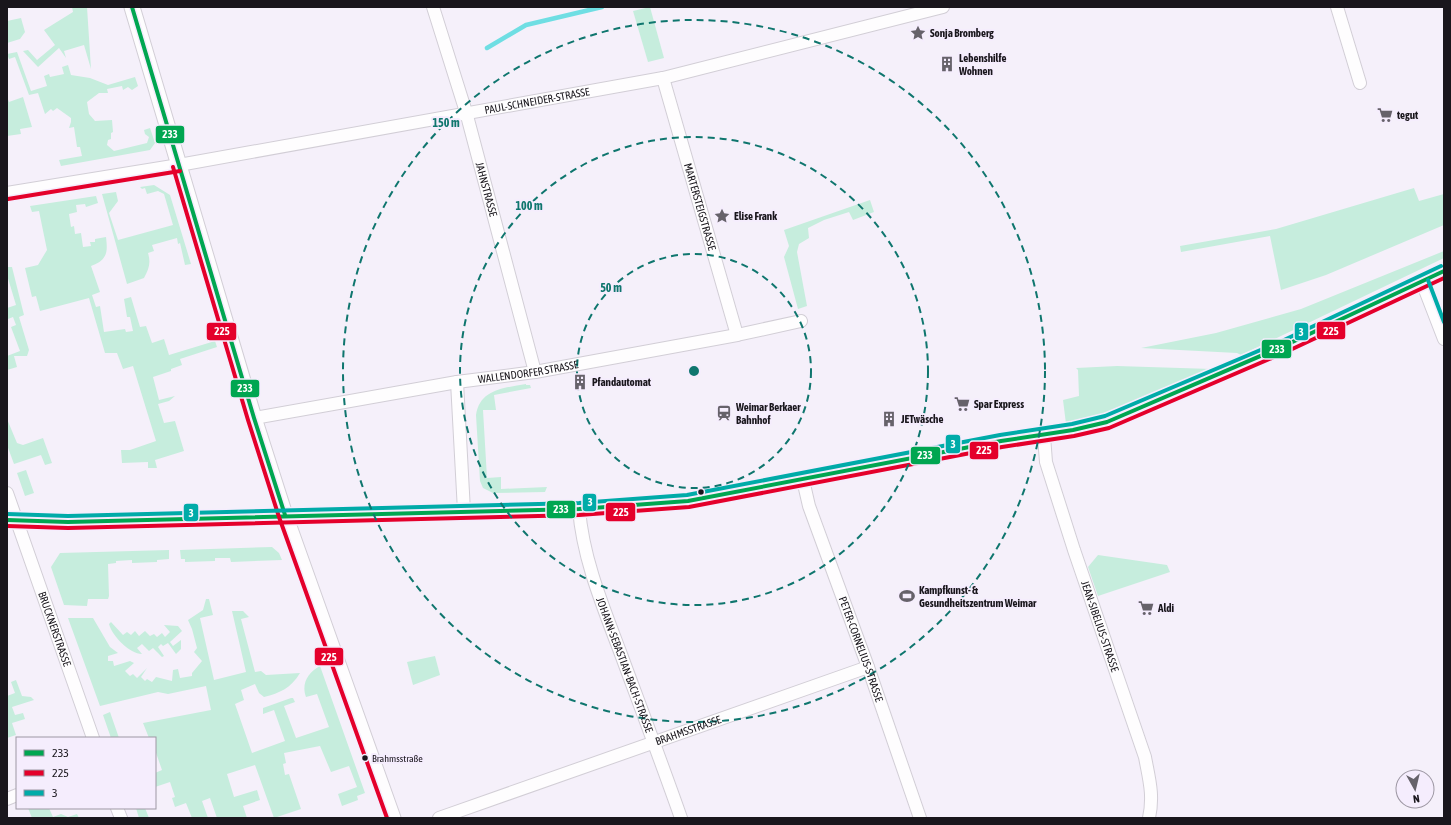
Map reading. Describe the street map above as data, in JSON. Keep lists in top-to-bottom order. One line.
{"streets":{"street":["PAUL-SCHNEIDER-STRASSE","JAHNSTRASSE","MARTERSTEIGSTRASSE","WALLENDORFER STRASSE","JEAN-SIBELIUS-STRASSE","BRUCKNERSTRASSE","PETER-CORNELIUS-STRASSE","JOHANN-SEBASTIAN-BACH-STRASSE","BRAHMSSTRASSE"]},"crossings":[["PAUL-SCHNEIDER-STRASSE","JAHNSTRASSE"],["PAUL-SCHNEIDER-STRASSE","MARTERSTEIGSTRASSE"],["JAHNSTRASSE","WALLENDORFER STRASSE"],["MARTERSTEIGSTRASSE","WALLENDORFER STRASSE"],["PETER-CORNELIUS-STRASSE","BRAHMSSTRASSE"],["JOHANN-SEBASTIAN-BACH-STRASSE","BRAHMSSTRASSE"]],"places":{"place":["Sonja Bromberg","Elise Frank"],"building":["Lebenshilfe Wohnen","Pfandautomat","JETwäsche"],"supermarket":["tegut","Spar Express","Aldi"],"station":["Weimar Berkaer Bahnhof"],"sports":["Kampfkunst- & Gesundheitszentrum Weimar"],"other":["Brahmsstraße"]},"lines":["transit line 233","transit line 225","transit line 3"],"legend":["233","225","3"],"north":"bottom","rings":["150 m","100 m","50 m"]}
